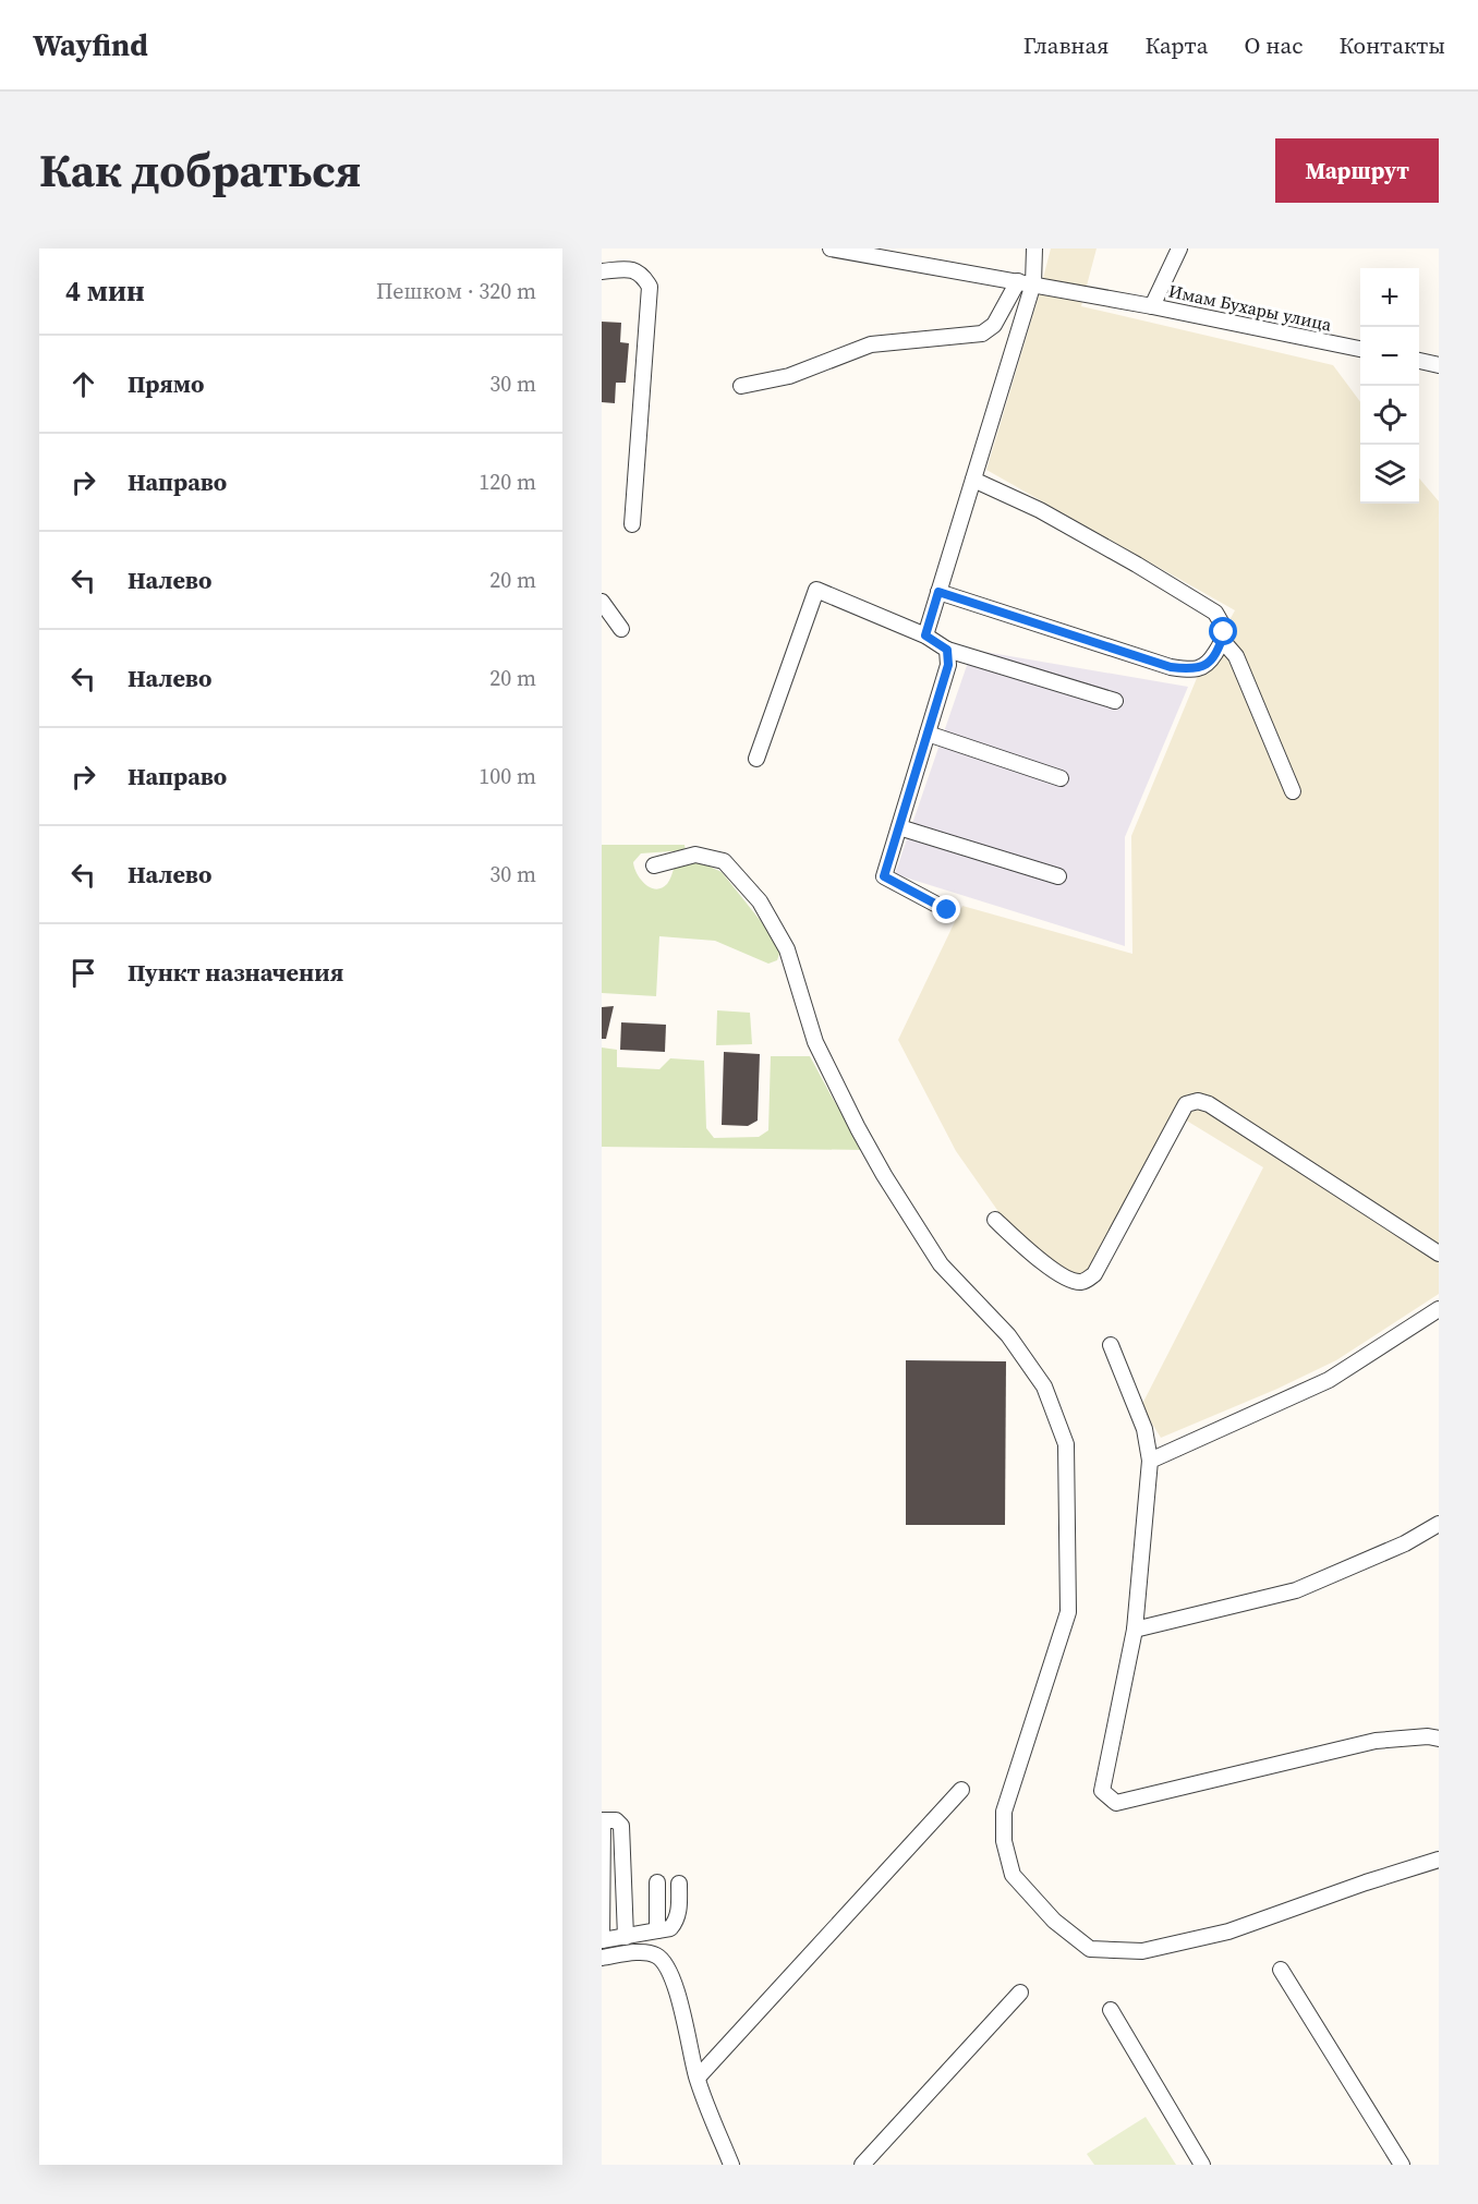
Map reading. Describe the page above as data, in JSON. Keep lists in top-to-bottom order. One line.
{"streets":{"street":["Имам Бухары улица"]},"page":{"header":"Wayfind","nav":["Главная","Карта","О нас","Контакты"],"title":"Как добраться","buttons":"Маршрут","heading":["4 мин","Пешком · 320 m"],"map_buttons":["+","−"],"list":[["Прямо","30 m"],["Направо","120 m"],["Налево","20 m"],["Налево","20 m"],["Направо","100 m"],["Налево","30 m"],"Пункт назначения"]}}
